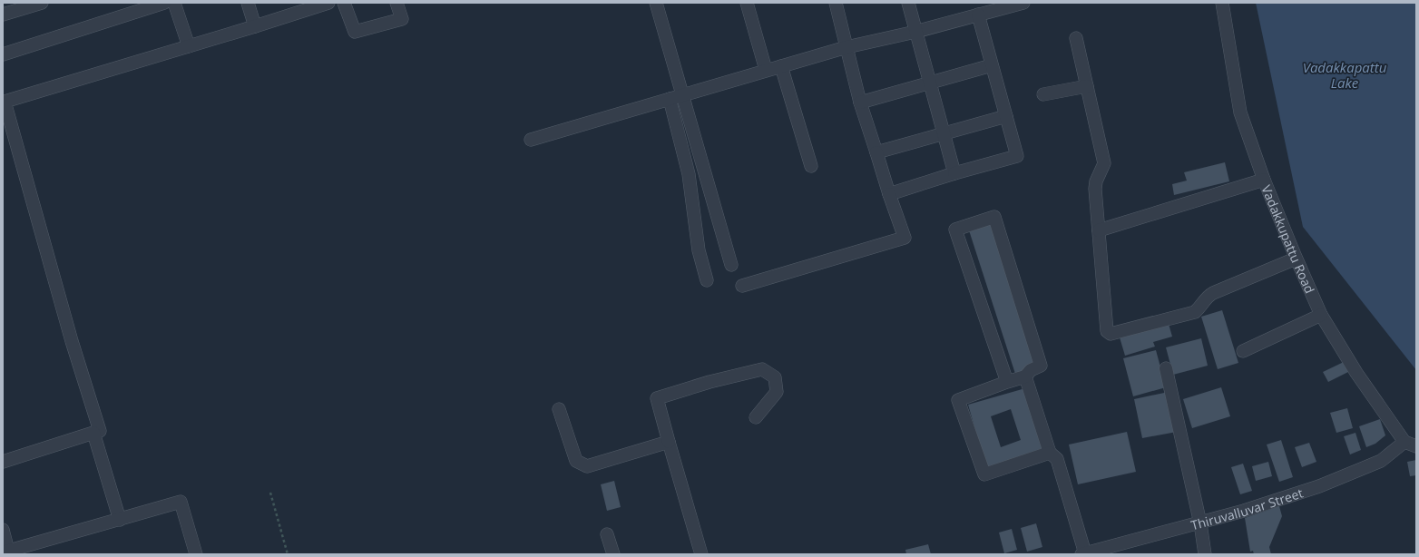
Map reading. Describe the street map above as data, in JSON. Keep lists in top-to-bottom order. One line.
{"streets":{"street":["Vadakkupattu Road","Thiruvalluvar Street"]},"crossings":[["Vadakkupattu Road","Thiruvalluvar Street"]],"water":["Vadakkapattu Lake"]}
